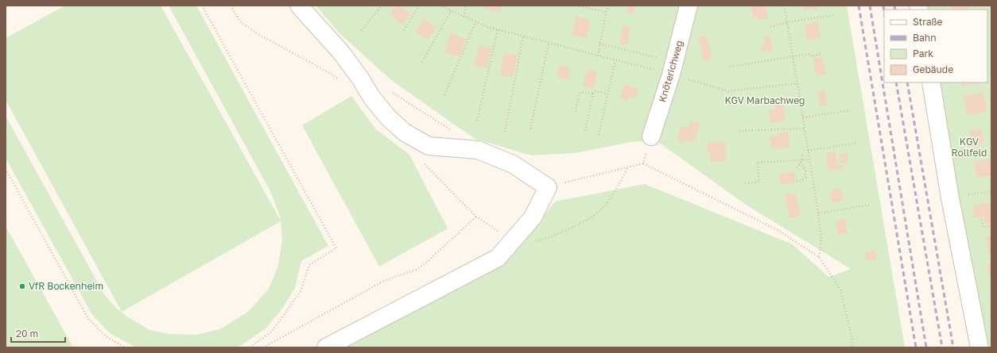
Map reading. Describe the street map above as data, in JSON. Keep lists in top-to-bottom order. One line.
{"streets":{"lane":["Knöterichweg"]},"parks":["KGV Marbachweg","KGV Rollfeld"],"places":["VfR Bockenheim"],"legend":["Straße","Bahn","Park","Gebäude"],"scale_bar":"20 m"}
